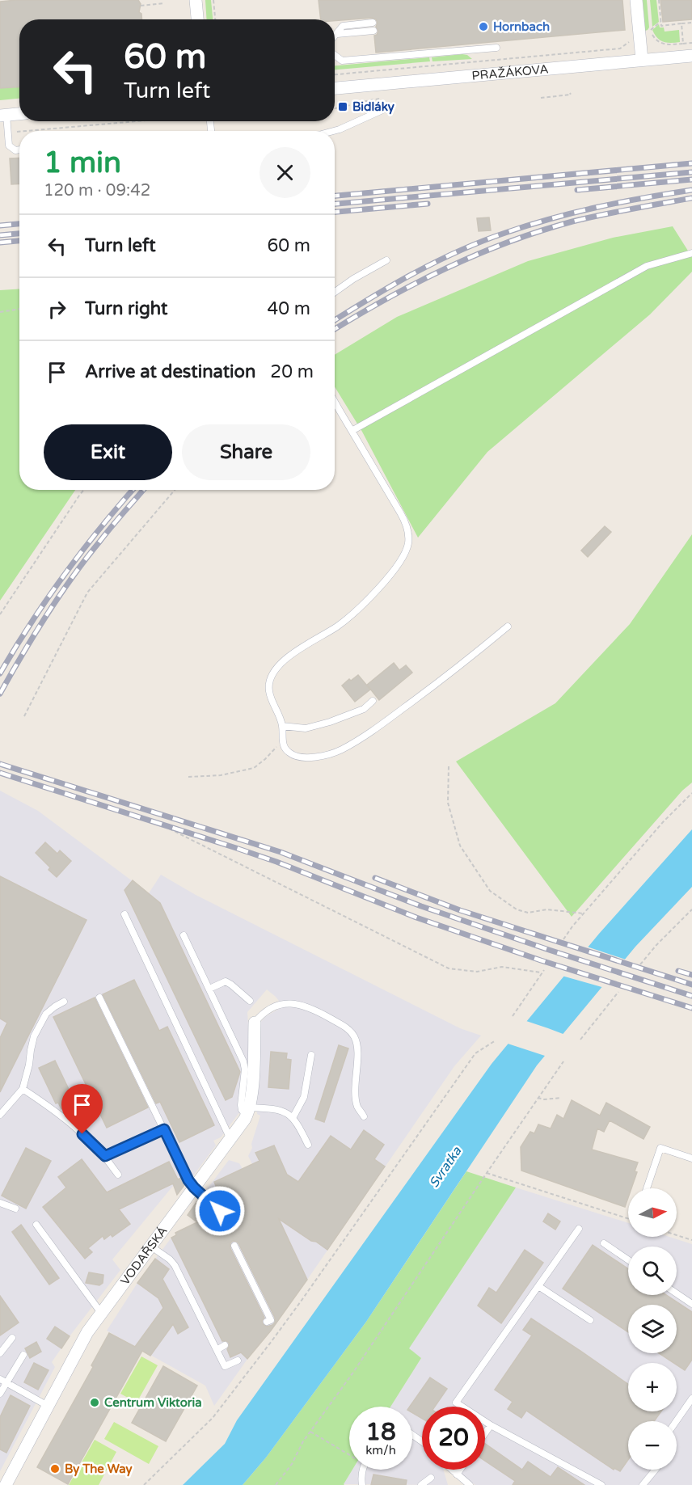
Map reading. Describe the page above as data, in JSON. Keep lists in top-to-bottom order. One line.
{"streets":{"street":["PRAŽÁKOVA","VODAŘSKÁ"]},"water":["Svratka"],"places":{"other":["Hornbach","Centrum Viktoria","By The Way"],"transit":["Bidláky"]},"north":"right","page":{"turn":["60 m","Turn left"],"heading":["1 min","120 m · 09:42"],"list":[{"name":"Turn left","value":"60 m"},{"name":"Turn right","value":"40 m"},{"name":"Arrive at destination","value":"20 m"}],"buttons":["Exit","Share"],"map_buttons":["+","−"],"speed":"18 km/h","limit":"20"}}
